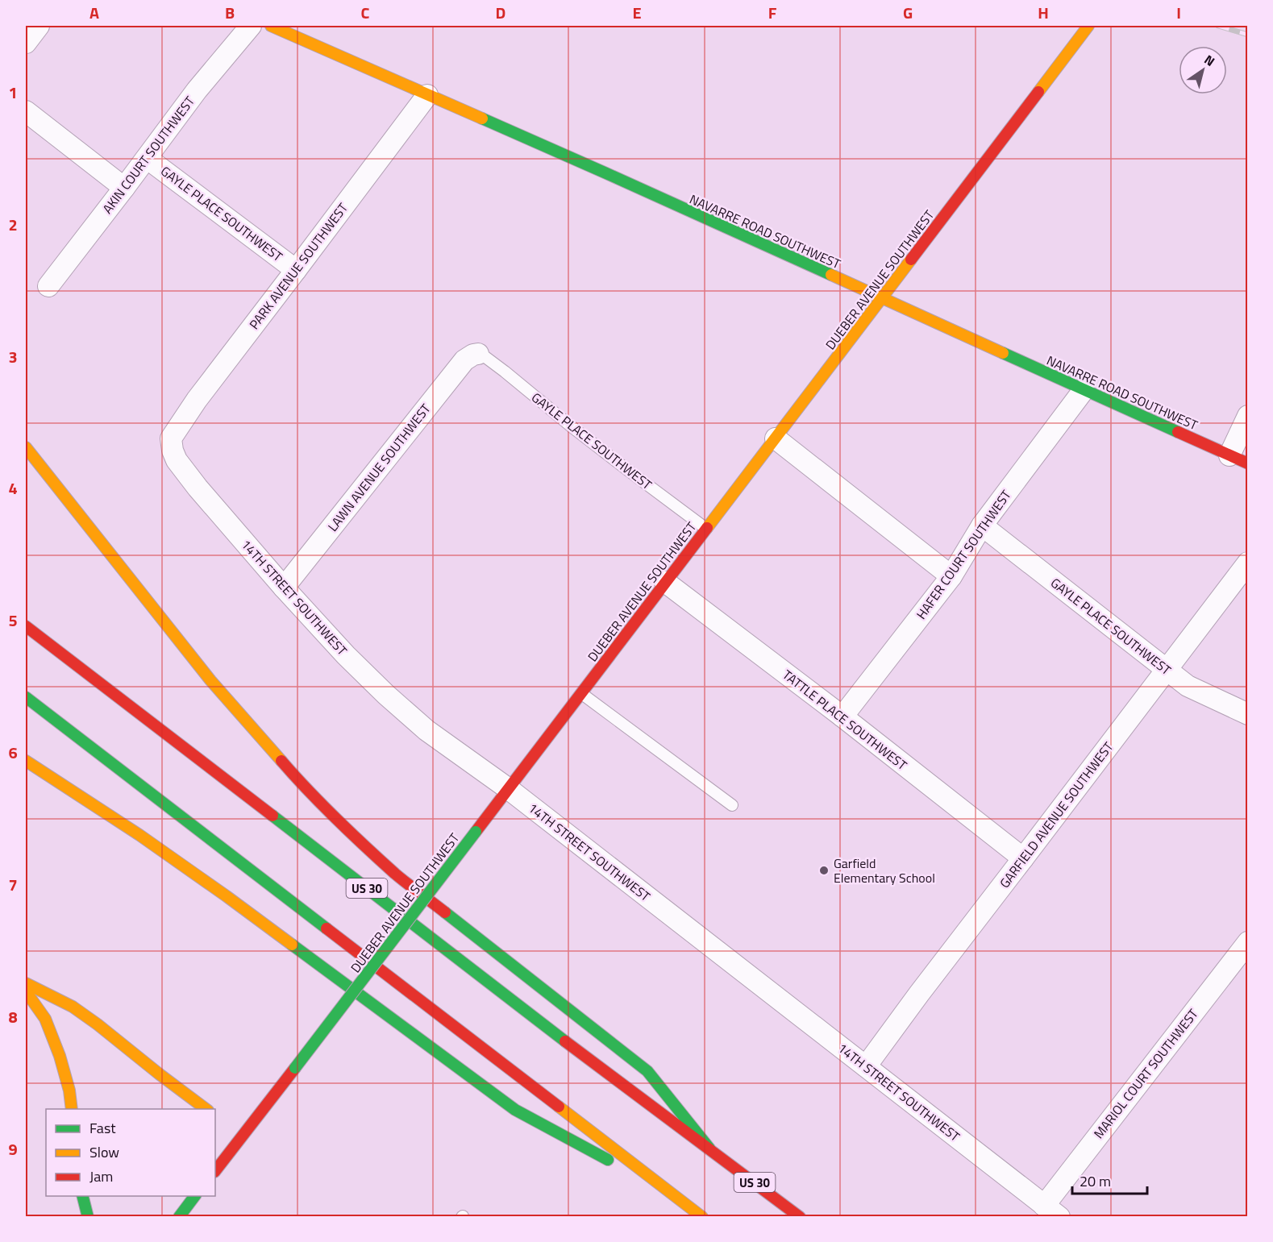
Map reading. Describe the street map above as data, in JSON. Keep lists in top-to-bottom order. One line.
{"streets":{"main road":["NAVARRE ROAD SOUTHWEST","DUEBER AVENUE SOUTHWEST","US 30"],"street":["AKIN COURT SOUTHWEST","GAYLE PLACE SOUTHWEST","PARK AVENUE SOUTHWEST","LAWN AVENUE SOUTHWEST","HAFER COURT SOUTHWEST","14TH STREET SOUTHWEST","TATTLE PLACE SOUTHWEST","GARFIELD AVENUE SOUTHWEST","MARIOL COURT SOUTHWEST"]},"crossings":[["AKIN COURT SOUTHWEST","GAYLE PLACE SOUTHWEST"],["GAYLE PLACE SOUTHWEST","PARK AVENUE SOUTHWEST"],["GAYLE PLACE SOUTHWEST","DUEBER AVENUE SOUTHWEST"],["GAYLE PLACE SOUTHWEST","LAWN AVENUE SOUTHWEST"],["GAYLE PLACE SOUTHWEST","HAFER COURT SOUTHWEST"],["GAYLE PLACE SOUTHWEST","GARFIELD AVENUE SOUTHWEST"],["NAVARRE ROAD SOUTHWEST","PARK AVENUE SOUTHWEST"],["NAVARRE ROAD SOUTHWEST","DUEBER AVENUE SOUTHWEST"],["NAVARRE ROAD SOUTHWEST","HAFER COURT SOUTHWEST"],["PARK AVENUE SOUTHWEST","14TH STREET SOUTHWEST"],["DUEBER AVENUE SOUTHWEST","14TH STREET SOUTHWEST"],["DUEBER AVENUE SOUTHWEST","TATTLE PLACE SOUTHWEST"],["LAWN AVENUE SOUTHWEST","14TH STREET SOUTHWEST"],["HAFER COURT SOUTHWEST","TATTLE PLACE SOUTHWEST"],["14TH STREET SOUTHWEST","GARFIELD AVENUE SOUTHWEST"],["14TH STREET SOUTHWEST","MARIOL COURT SOUTHWEST"],["TATTLE PLACE SOUTHWEST","GARFIELD AVENUE SOUTHWEST"]],"places":["Garfield Elementary School"],"legend":["Fast","Slow","Jam"],"scale_bar":"20 m","north":"top right","grid":{"columns":["A","B","C","D","E","F","G","H","I"],"rows":["1","2","3","4","5","6","7","8","9"]}}
